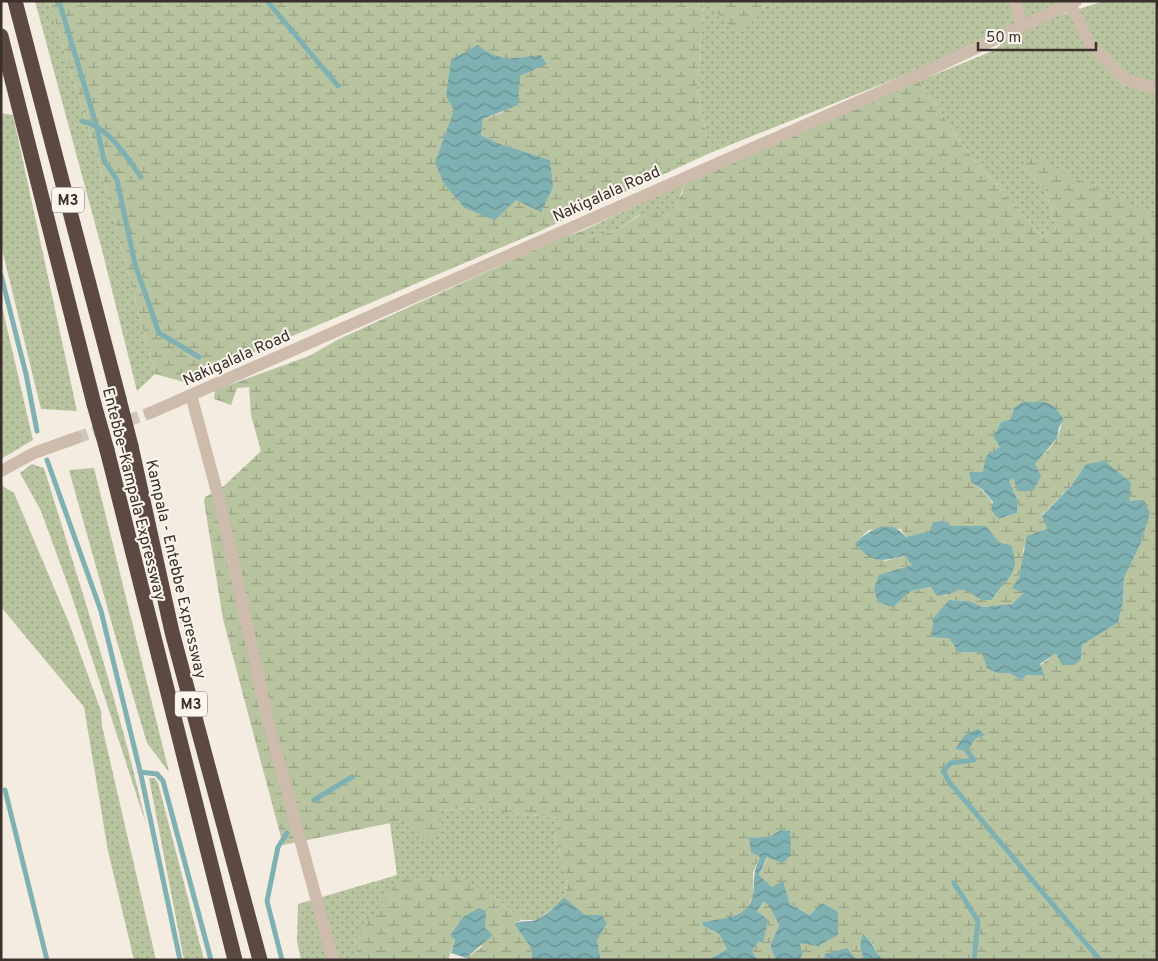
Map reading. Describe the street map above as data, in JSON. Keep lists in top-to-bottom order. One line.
{"streets":{"highway":["M3","Entebbe–Kampala Expressway","Kampala - Entebbe Expressway"],"street":["Nakigalala Road"]},"crossings":[["Entebbe–Kampala Expressway","Kampala - Entebbe Expressway"]],"scale_bar":"50 m"}
